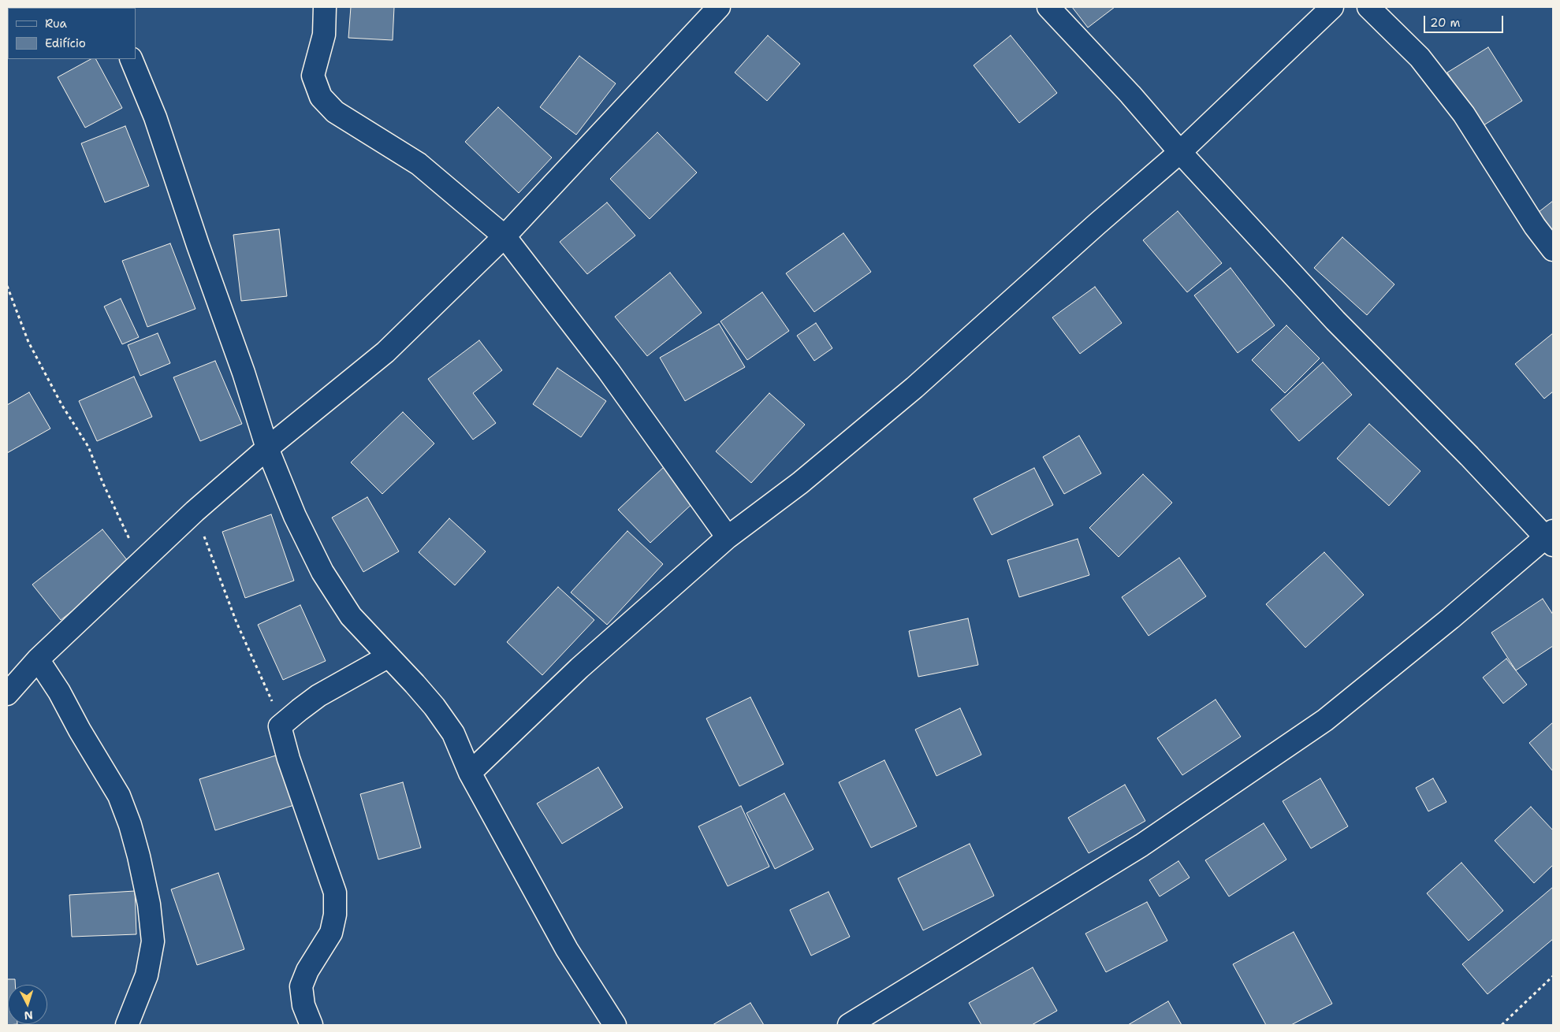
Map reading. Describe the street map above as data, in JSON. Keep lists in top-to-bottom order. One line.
{"legend":["Rua","Edifício"],"scale_bar":"20 m","north":"bottom"}
